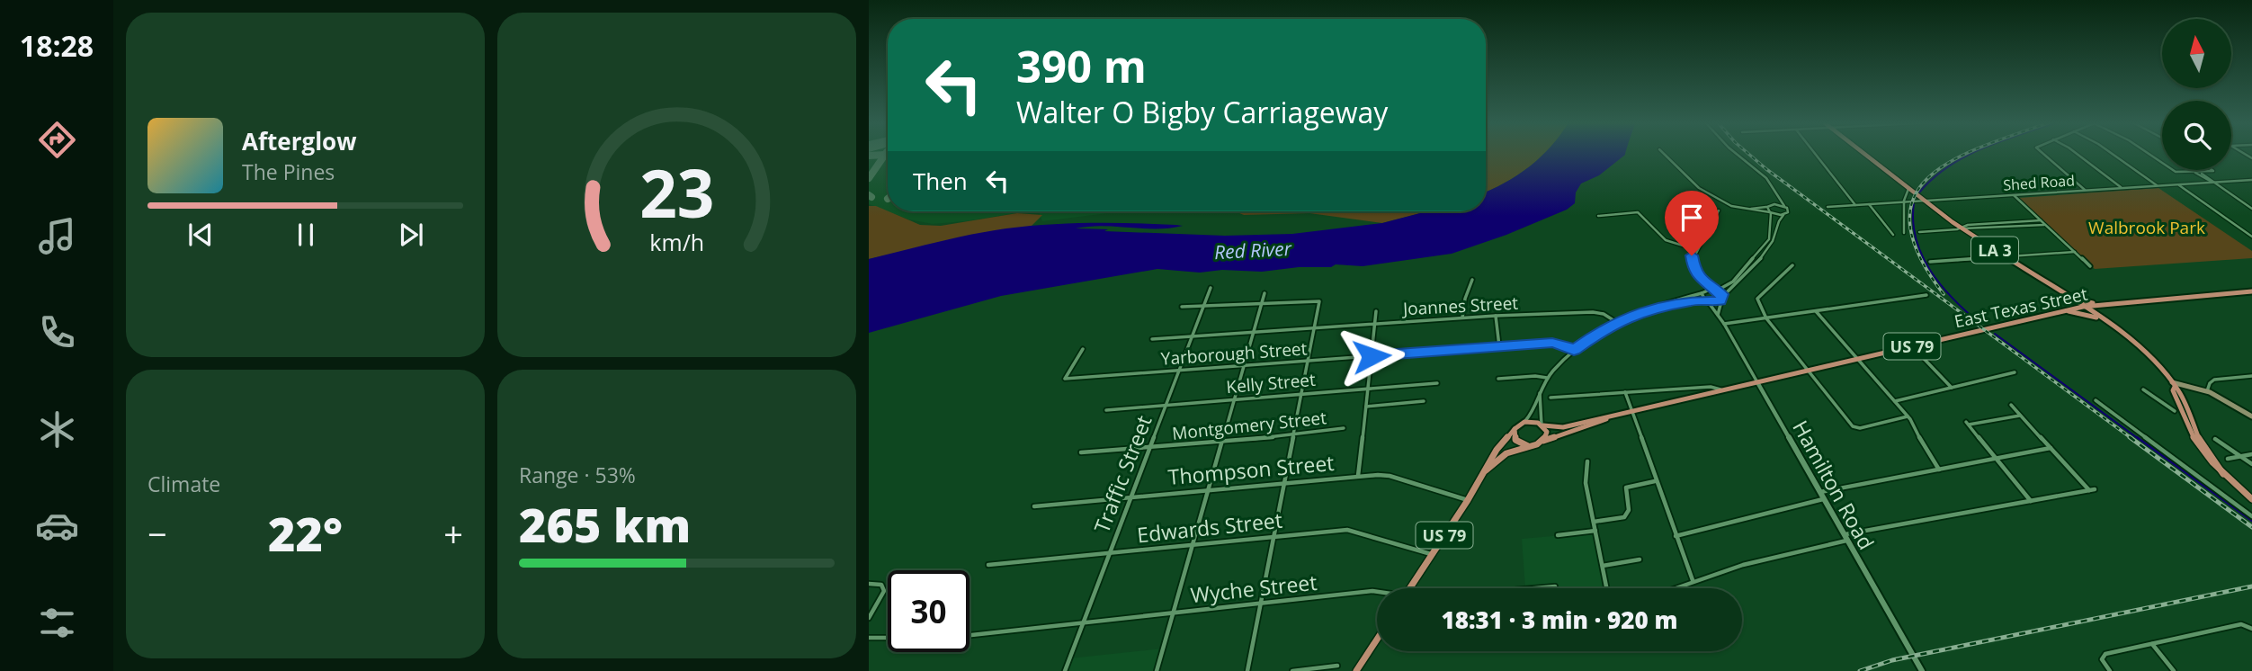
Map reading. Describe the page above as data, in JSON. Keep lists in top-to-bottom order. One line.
{"streets":{"main road":["LA 3","East Texas Street","US 79"],"street":["Shed Road","Joannes Street","Yarborough Street","Kelly Street","Montgomery Street","Thompson Street","Traffic Street","Hamilton Road","Edwards Street","Wyche Street"]},"crossings":[["Shed Road","LA 3"],["LA 3","East Texas Street"],["Joannes Street","Traffic Street"],["East Texas Street","Thompson Street"],["East Texas Street","Hamilton Road"],["East Texas Street","Edwards Street"],["Yarborough Street","Traffic Street"],["Kelly Street","Traffic Street"],["Montgomery Street","Traffic Street"],["Thompson Street","Traffic Street"],["Traffic Street","Edwards Street"],["Traffic Street","Wyche Street"]],"water":["Red River"],"parks":["Walbrook Park"],"north":"top","page":{"tabs":"18:28","turn":["390 m","Walter O Bigby Carriageway"],"song":["Afterglow","The Pines"],"then":"Then","tile":["Climate",["Range · 53%","265 km"]],"heat":["−","22°","+"],"limit":"30","trip":"18:31 · 3 min · 920 m","gauge":["23","km/h"]}}
